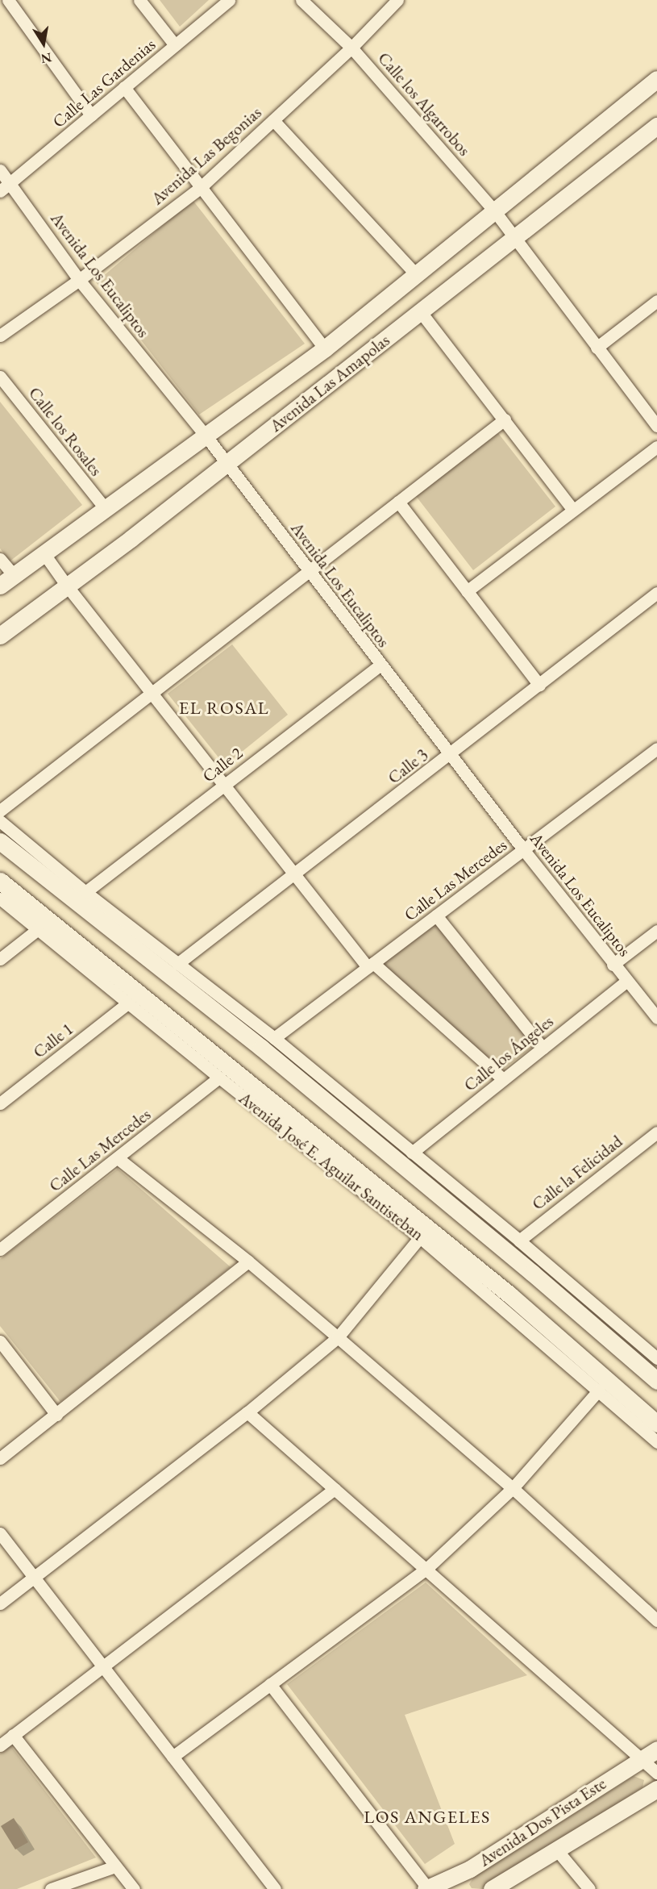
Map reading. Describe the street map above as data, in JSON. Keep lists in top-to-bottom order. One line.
{"streets":{"street":["Calle Las Gardenias","Calle los Algarrobos","Avenida Las Begonias","Avenida Los Eucaliptos","Avenida Las Amapolas","Calle los Rosales","Calle 2","Calle 3","Calle Las Mercedes","Calle 1","Calle los Ángeles","Avenida José E. Aguilar Santisteban","Calle la Felicidad","Avenida Dos Pista Este"]},"crossings":[["Calle Las Gardenias","Avenida Los Eucaliptos"],["Calle los Algarrobos","Avenida Las Begonias"],["Calle los Algarrobos","Avenida Las Amapolas"],["Avenida Las Begonias","Avenida Los Eucaliptos"],["Avenida Los Eucaliptos","Avenida Las Amapolas"],["Avenida Los Eucaliptos","Calle 2"],["Avenida Los Eucaliptos","Calle 3"],["Avenida Los Eucaliptos","Calle Las Mercedes"],["Avenida Los Eucaliptos","Calle los Ángeles"],["Avenida Las Amapolas","Calle los Rosales"],["Calle Las Mercedes","Avenida José E. Aguilar Santisteban"],["Calle 1","Avenida José E. Aguilar Santisteban"]],"districts":["EL ROSAL","LOS ANGELES"],"north":"bottom"}
